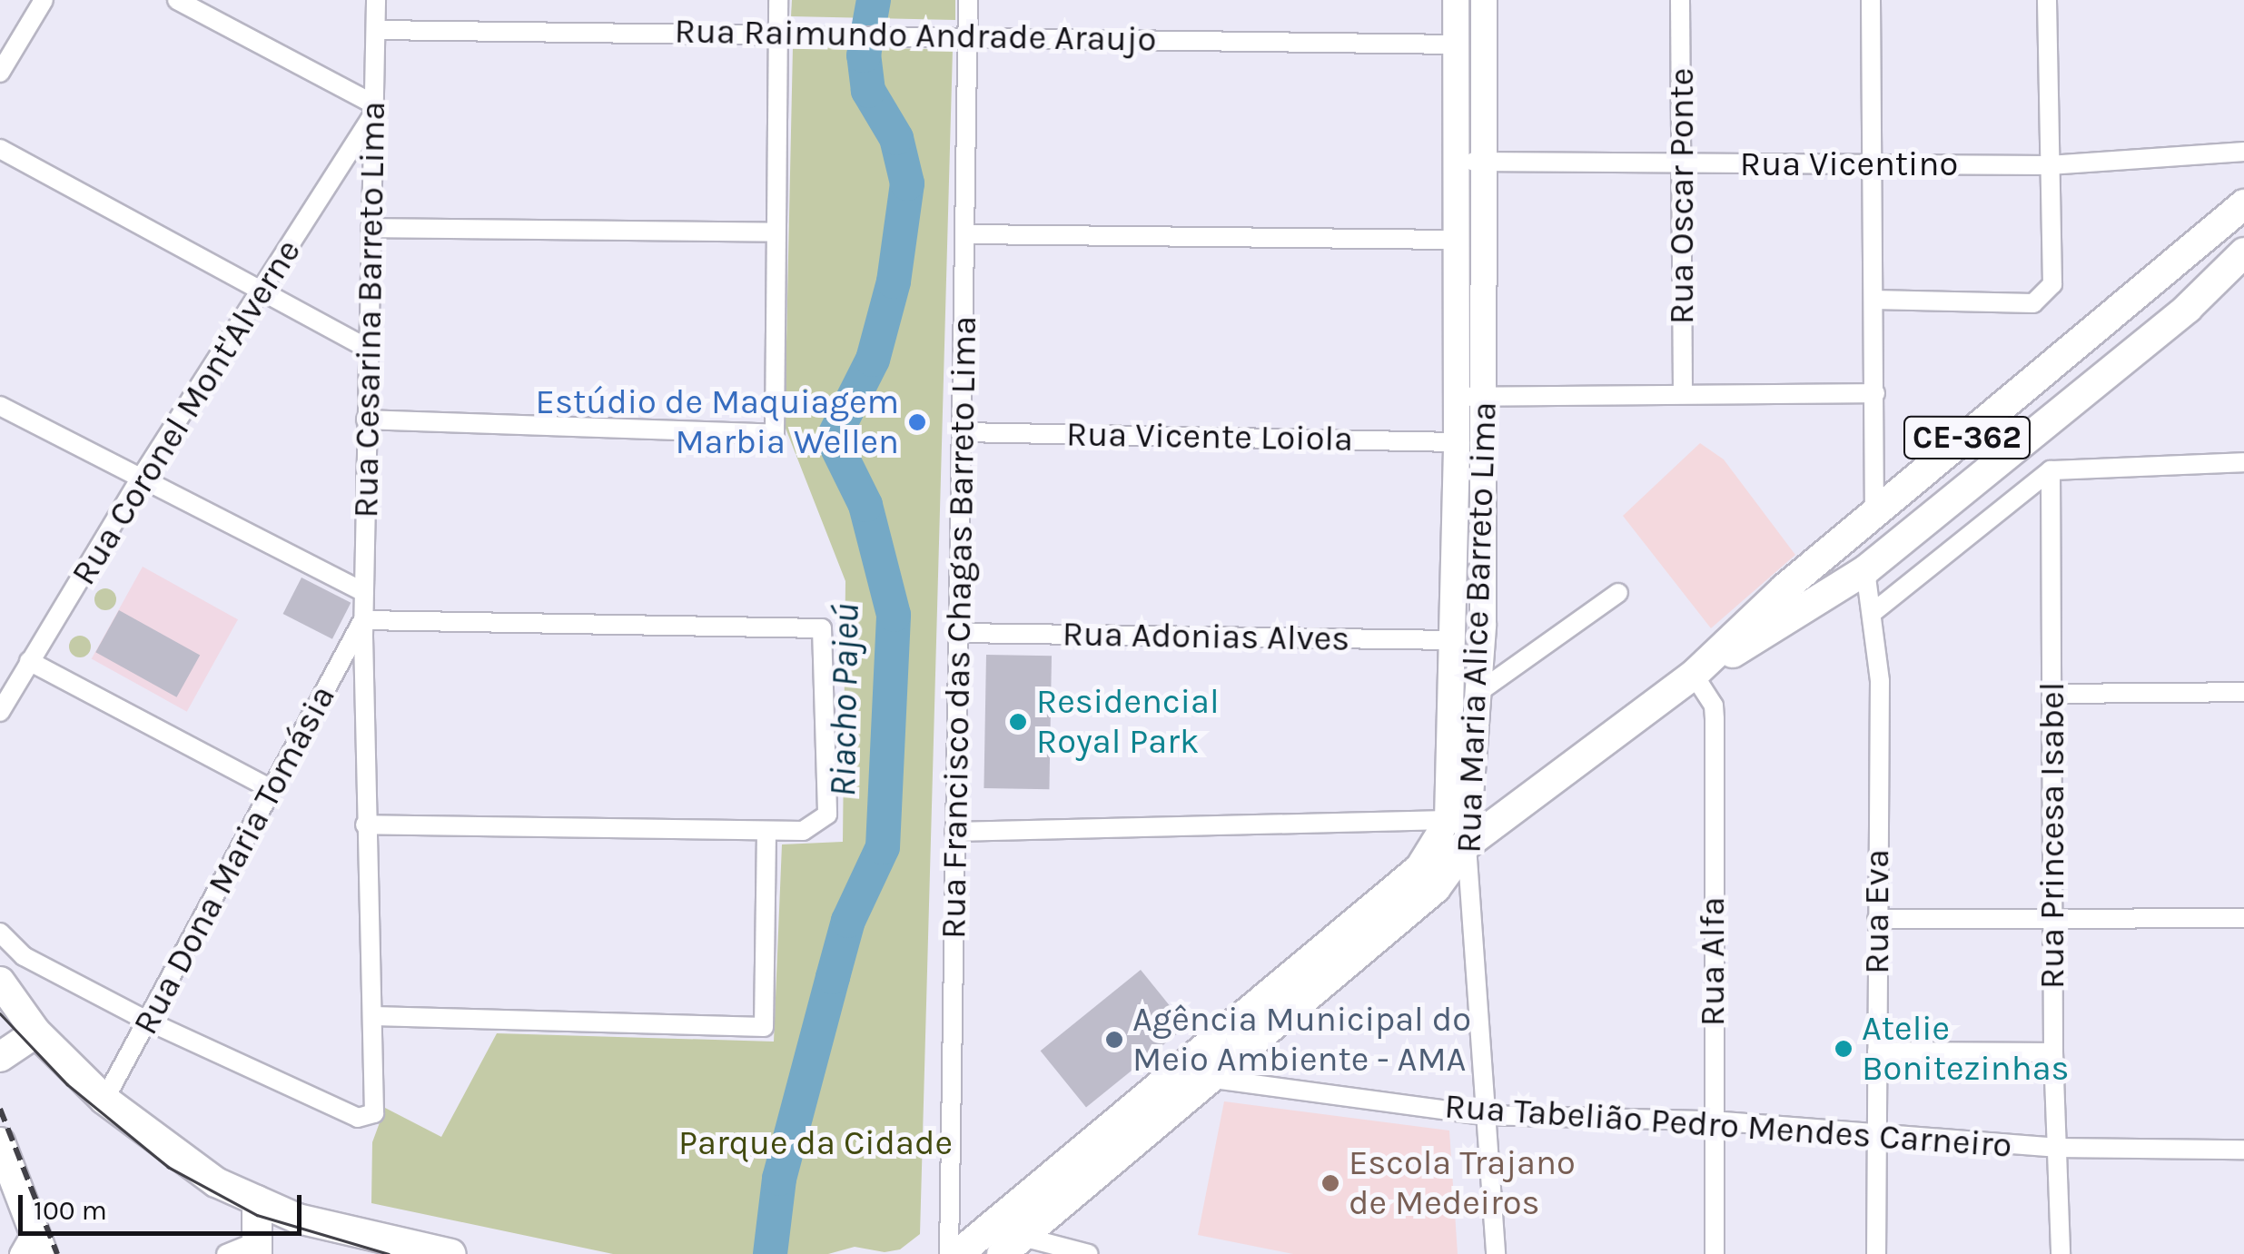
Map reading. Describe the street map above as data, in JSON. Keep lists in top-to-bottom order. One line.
{"streets":{"main road":["CE-362"],"street":["Rua Raimundo Andrade Araujo","Rua Vicentino","Rua Oscar Ponte","Rua Cesarina Barreto Lima","Rua Coronel Mont'Alverne","Rua Vicente Loiola","Rua Francisco das Chagas Barreto Lima","Rua Maria Alice Barreto Lima","Rua Adonias Alves","Rua Princesa Isabel","Rua Dona Maria Tomásia","Rua Eva","Rua Alfa","Rua Tabelião Pedro Mendes Carneiro"]},"crossings":[["Rua Raimundo Andrade Araujo","Rua Cesarina Barreto Lima"],["Rua Raimundo Andrade Araujo","Rua Francisco das Chagas Barreto Lima"],["Rua Raimundo Andrade Araujo","Rua Maria Alice Barreto Lima"],["Rua Vicentino","Rua Oscar Ponte"],["Rua Vicentino","Rua Maria Alice Barreto Lima"],["Rua Cesarina Barreto Lima","Rua Coronel Mont'Alverne"],["Rua Cesarina Barreto Lima","Rua Dona Maria Tomásia"],["Rua Vicente Loiola","Rua Francisco das Chagas Barreto Lima"],["Rua Vicente Loiola","Rua Maria Alice Barreto Lima"],["CE-362","Rua Maria Alice Barreto Lima"],["CE-362","Rua Eva"],["CE-362","Rua Alfa"],["CE-362","Rua Tabelião Pedro Mendes Carneiro"],["Rua Francisco das Chagas Barreto Lima","Rua Adonias Alves"],["Rua Maria Alice Barreto Lima","Rua Adonias Alves"],["Rua Maria Alice Barreto Lima","Rua Tabelião Pedro Mendes Carneiro"],["Rua Princesa Isabel","Rua Tabelião Pedro Mendes Carneiro"],["Rua Eva","Rua Tabelião Pedro Mendes Carneiro"],["Rua Alfa","Rua Tabelião Pedro Mendes Carneiro"]],"water":["Riacho Pajeú"],"parks":["Parque da Cidade"],"places":["Estúdio de Maquiagem Marbia Wellen","Residencial Royal Park","Agência Municipal do Meio Ambiente - AMA","Atelie Bonitezinhas","Escola Trajano de Medeiros"],"scale_bar":"100 m"}
